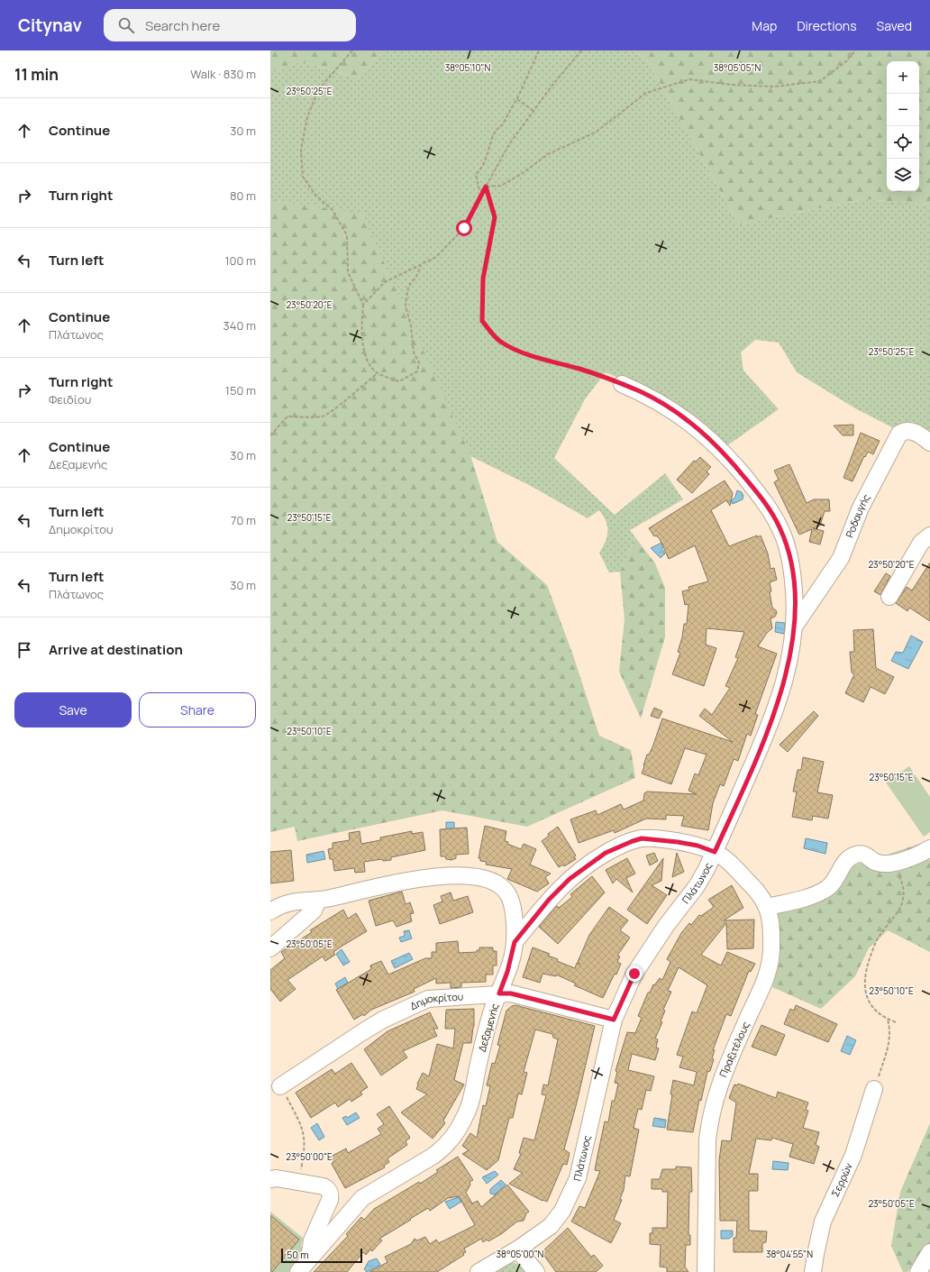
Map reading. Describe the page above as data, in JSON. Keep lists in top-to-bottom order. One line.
{"streets":{"street":["Ροδαυγής","Πλάτωνος","Δημοκρίτου","Δεξαμενής","Πραξιτέλους","Σερρών"]},"crossings":[["Ροδαυγής","Πλάτωνος"],["Πλάτωνος","Δημοκρίτου"],["Πλάτωνος","Πραξιτέλους"],["Δημοκρίτου","Δεξαμενής"],["Δεξαμενής","Πραξιτέλους"]],"scale_bar":"50 m","page":{"header":"Citynav","search":"Search here","nav":["Map","Directions","Saved"],"heading":["11 min","Walk · 830 m"],"map_buttons":["+","−"],"list":[["Continue","30 m"],["Turn right","80 m"],["Turn left","100 m"],["Continue","Πλάτωνος","340 m"],["Turn right","Φειδίου","150 m"],["Continue","Δεξαμενής","30 m"],["Turn left","Δημοκρίτου","70 m"],["Turn left","Πλάτωνος","30 m"],"Arrive at destination"],"buttons":["Save","Share"],"scale":"50 m"},"coordinates":["38°05'10\"N","38°05'05\"N","23°50'25\"E","23°50'20\"E","23°50'15\"E","23°50'10\"E","23°50'05\"E","23°50'00\"E","38°05'00\"N","38°04'55\"N"]}
